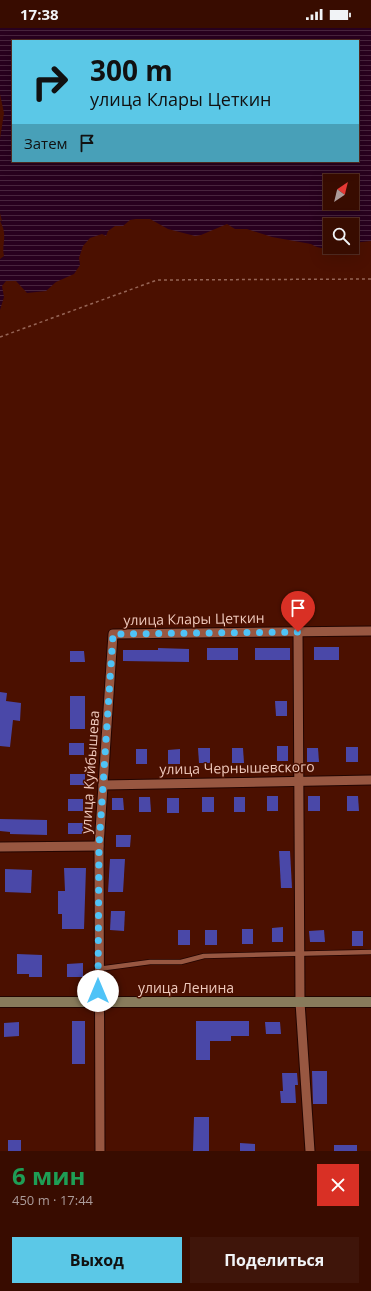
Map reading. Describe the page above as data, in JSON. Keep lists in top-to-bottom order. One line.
{"streets":{"main road":["улица Ленина"],"street":["улица Клары Цеткин","улица Чернышевского","улица Куйбышева"]},"crossings":[["улица Клары Цеткин","улица Куйбышева"],["улица Чернышевского","улица Куйбышева"],["улица Куйбышева","улица Ленина"]],"north":"top right","page":{"status":"17:38","turn":["300 m","улица Клары Цеткин"],"then":"Затем","heading":["6 мин","450 m · 17:44"],"buttons":["Выход","Поделиться"]}}
